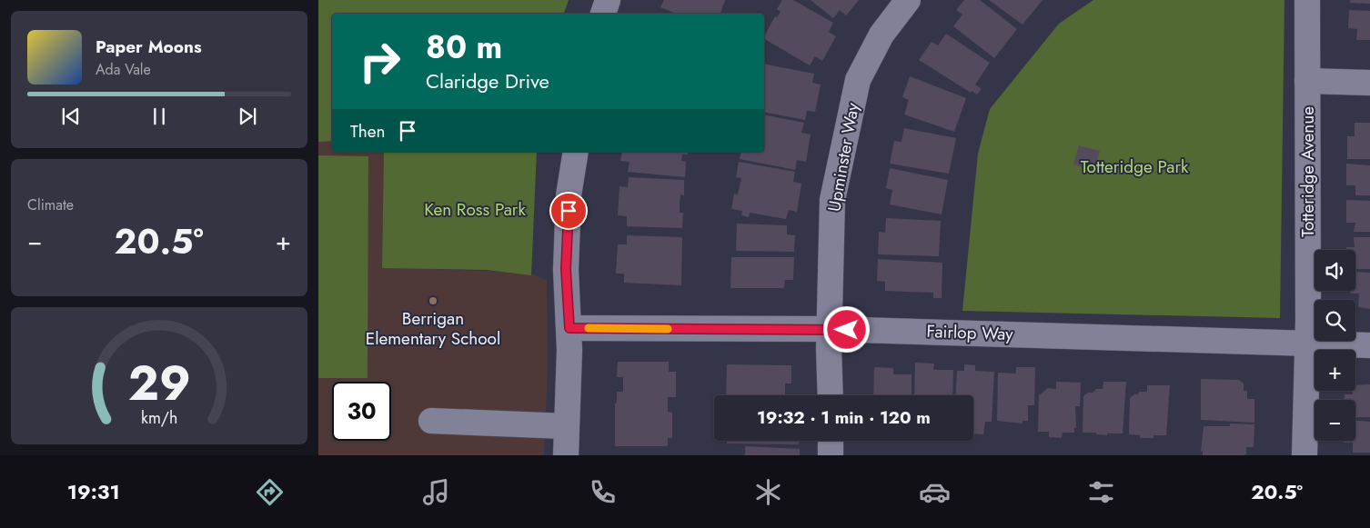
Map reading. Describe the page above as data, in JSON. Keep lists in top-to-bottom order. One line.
{"streets":{"street":["Upminster Way","Totteridge Avenue","Fairlop Way"]},"crossings":[["Upminster Way","Fairlop Way"],["Totteridge Avenue","Fairlop Way"]],"parks":["Totteridge Park","Ken Ross Park"],"places":["Berrigan Elementary School"],"page":{"turn":["80 m","Claridge Drive"],"song":["Paper Moons","Ada Vale"],"then":"Then","tile":"Climate","heat":["−","20.5°","+"],"map_buttons":["+","−"],"limit":"30","trip":"19:32 · 1 min · 120 m","tabs":["19:31","20.5°"],"gauge":["29","km/h"]}}
